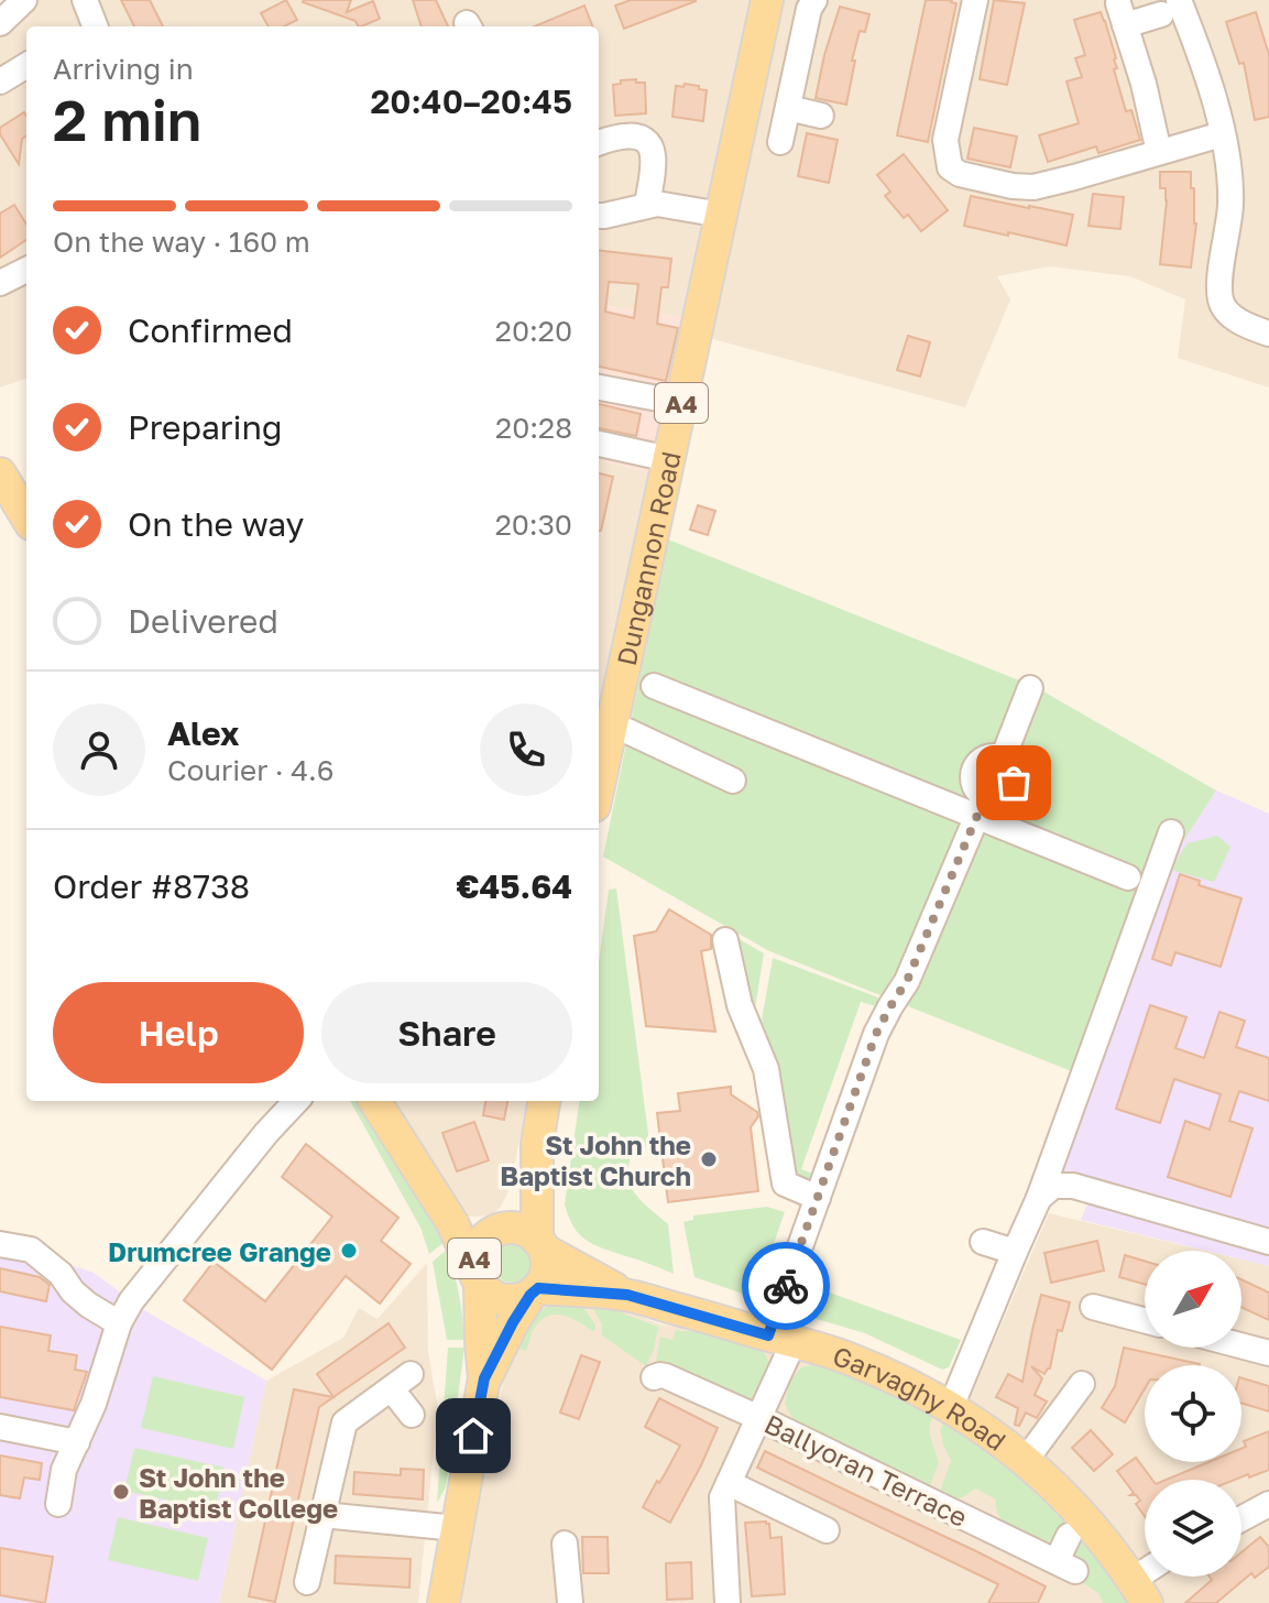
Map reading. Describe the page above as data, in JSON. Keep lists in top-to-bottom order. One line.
{"streets":{"main road":["A4","Dungannon Road","Garvaghy Road"],"street":["Ballyoran Terrace"]},"crossings":[["A4","Garvaghy Road"]],"places":["St John the Baptist Church","Drumcree Grange","St John the Baptist College"],"north":"top right","page":{"heading":["2 min","Arriving in","20:40–20:45"],"panel":["Alex","Courier · 4.6","Order #8738","€45.64"],"bar":"On the way · 160 m","list":[["Confirmed","20:20"],["Preparing","20:28"],["On the way","20:30"],"Delivered"],"buttons":["Help","Share"]}}
